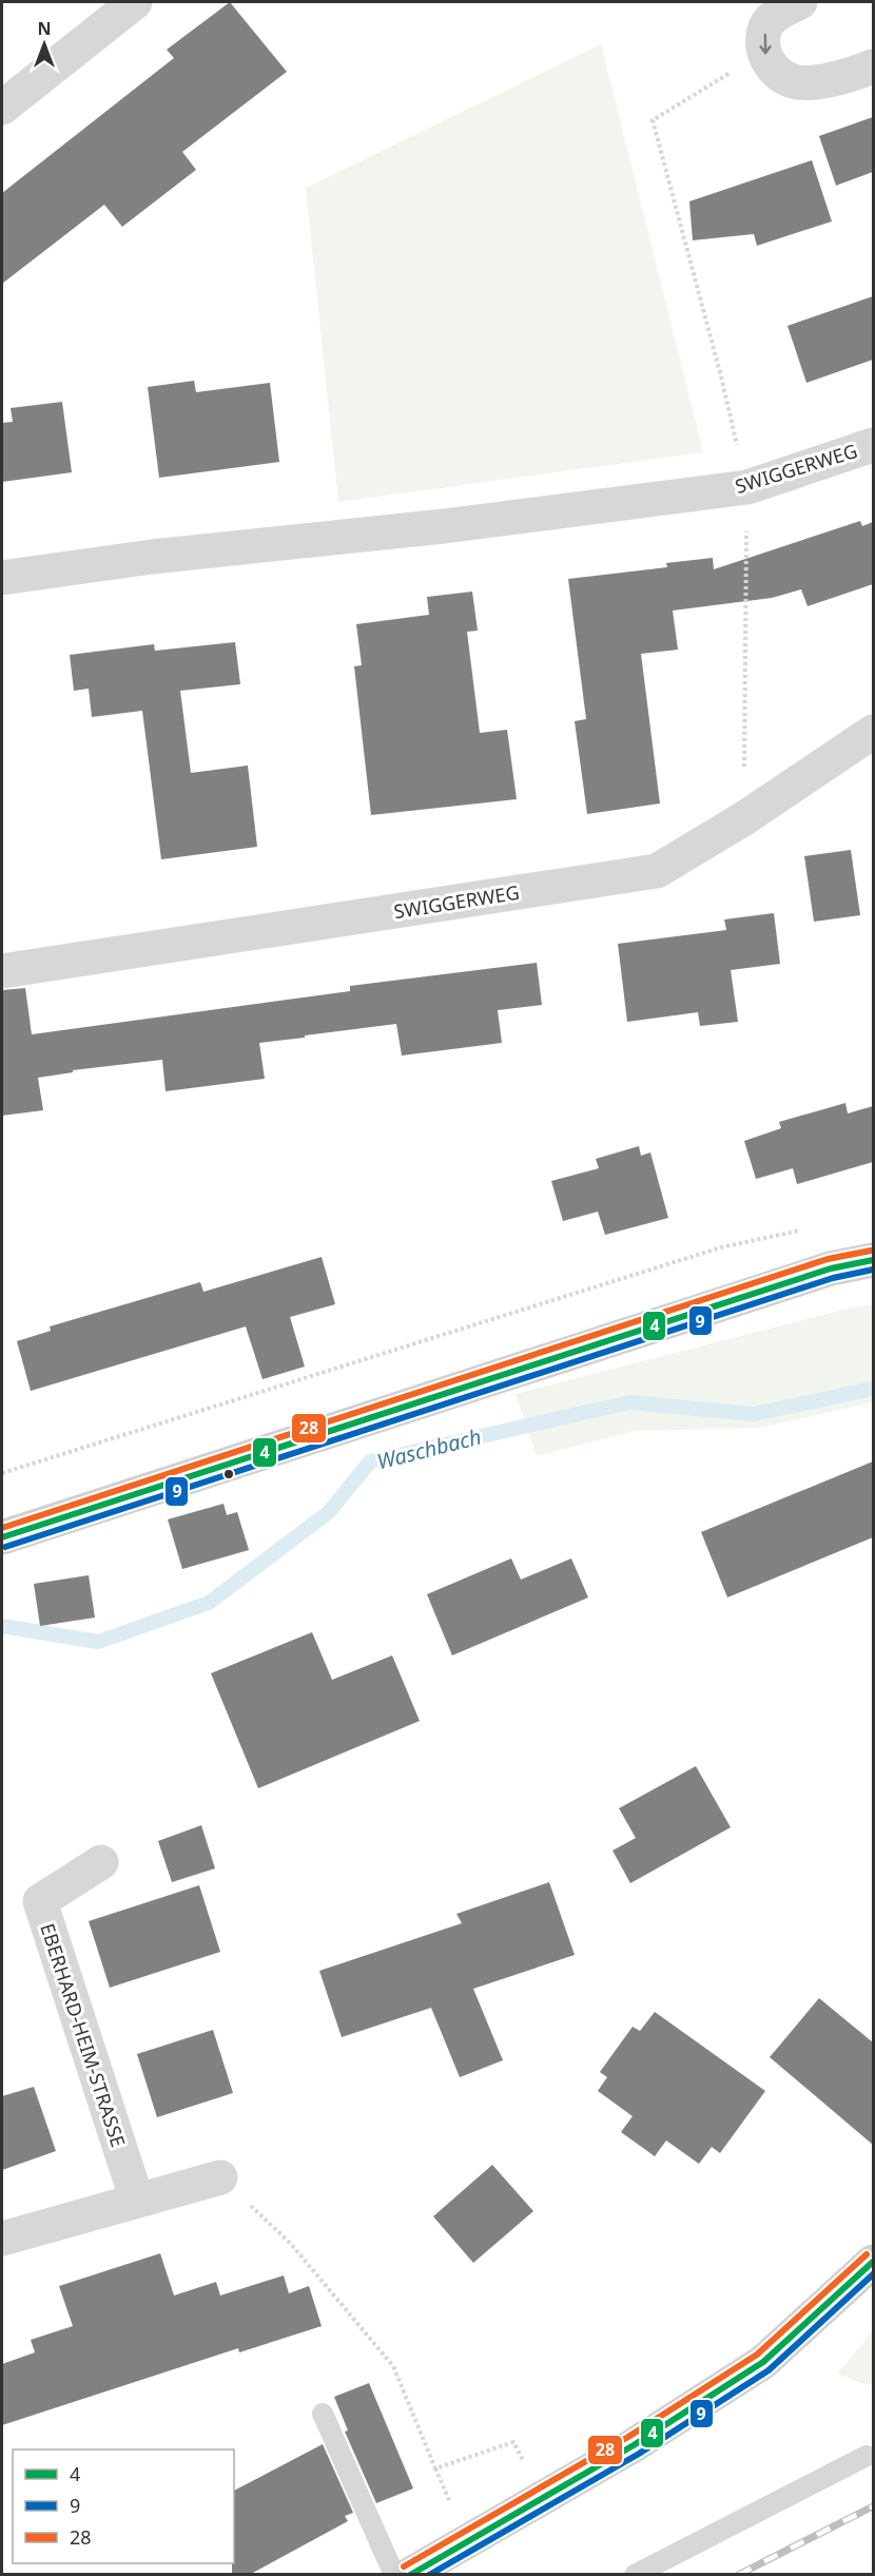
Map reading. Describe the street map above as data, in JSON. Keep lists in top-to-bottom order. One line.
{"streets":{"street":["SWIGGERWEG","EBERHARD-HEIM-STRASSE"]},"water":["Waschbach"],"lines":["transit line 28","transit line 4","transit line 9"],"legend":["4","9","28"],"north":"top"}
